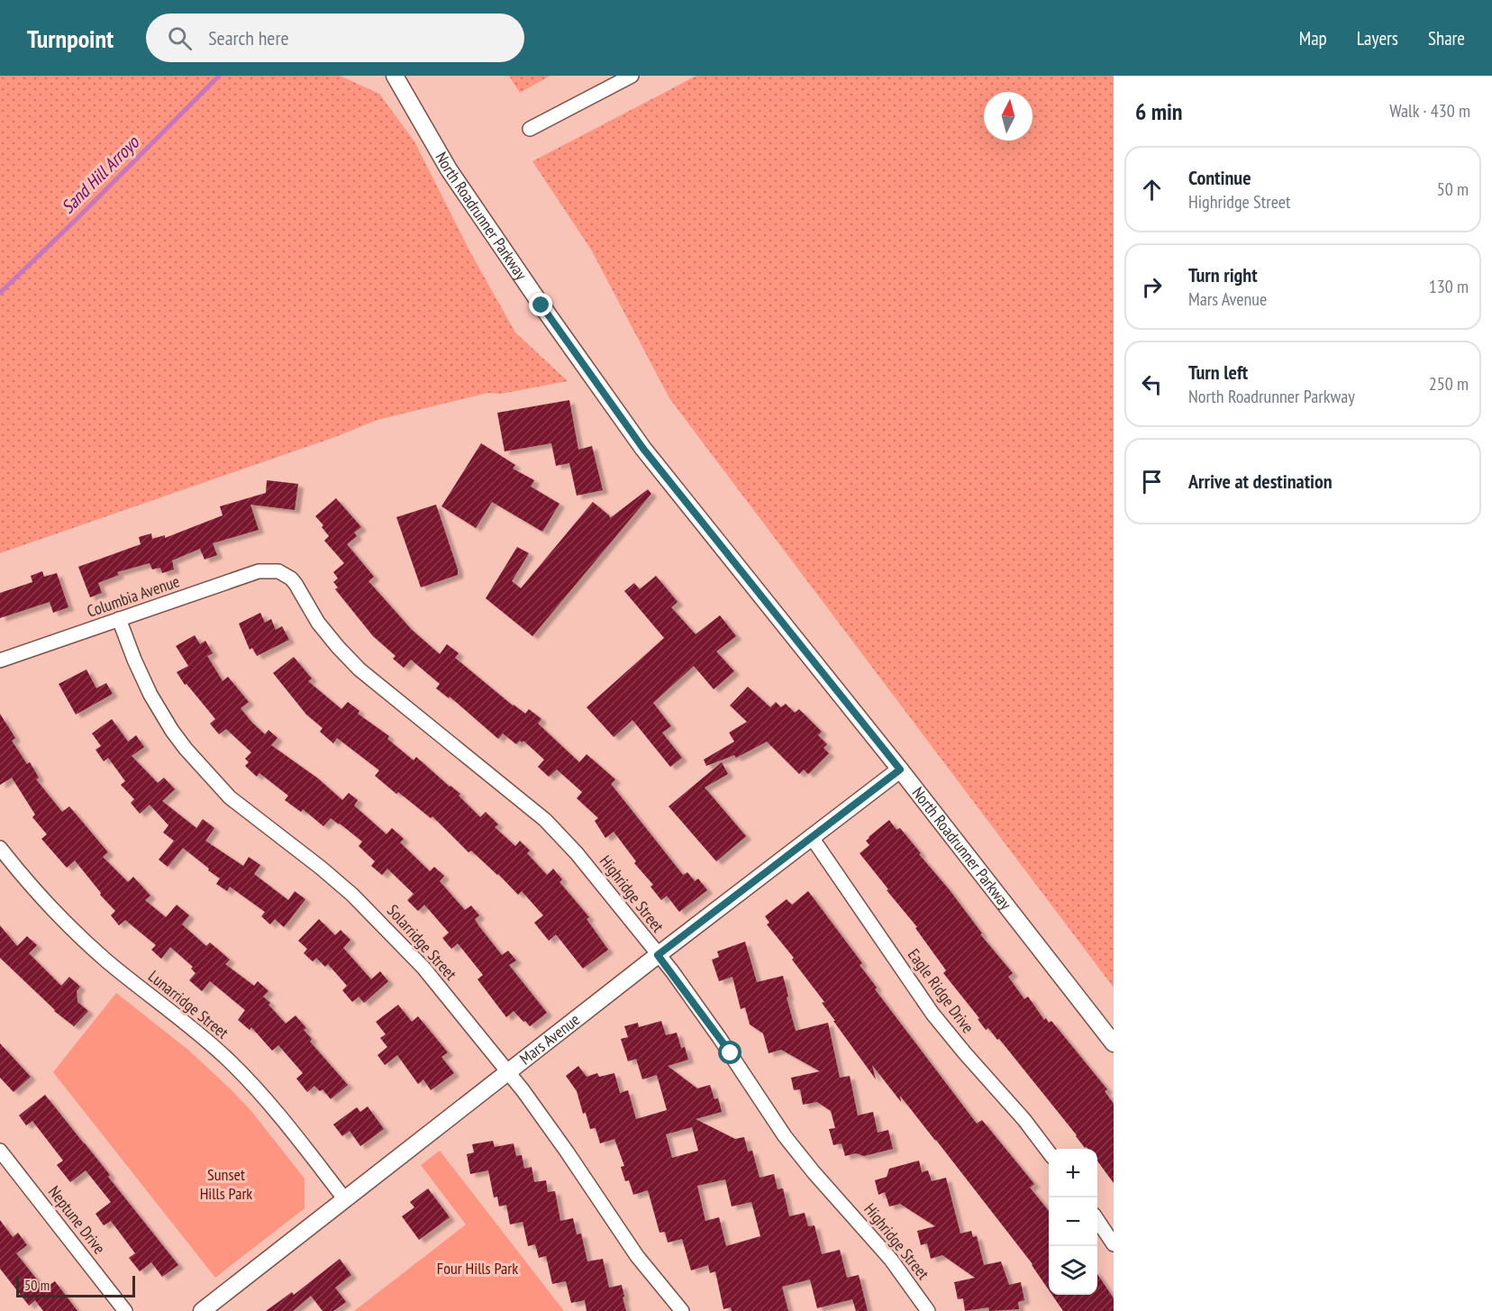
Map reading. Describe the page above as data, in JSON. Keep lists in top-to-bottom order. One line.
{"streets":{"street":["North Roadrunner Parkway","Columbia Avenue","Highridge Street","Solarridge Street","Eagle Ridge Drive","Lunarridge Street","Mars Avenue","Neptune Drive"]},"crossings":[["North Roadrunner Parkway","Mars Avenue"],["Columbia Avenue","Highridge Street"],["Columbia Avenue","Solarridge Street"],["Highridge Street","Mars Avenue"],["Solarridge Street","Mars Avenue"],["Eagle Ridge Drive","Mars Avenue"],["Lunarridge Street","Mars Avenue"]],"water":["Sand Hill Arroyo"],"parks":["Sunset Hills Park","Four Hills Park"],"scale_bar":"50 m","north":"top","page":{"header":"Turnpoint","search":"Search here","nav":["Map","Layers","Share"],"heading":["6 min","Walk · 430 m"],"list":[["Continue","Highridge Street","50 m"],["Turn right","Mars Avenue","130 m"],["Turn left","North Roadrunner Parkway","250 m"],"Arrive at destination"],"map_buttons":["+","−"],"scale":"50 m"}}
